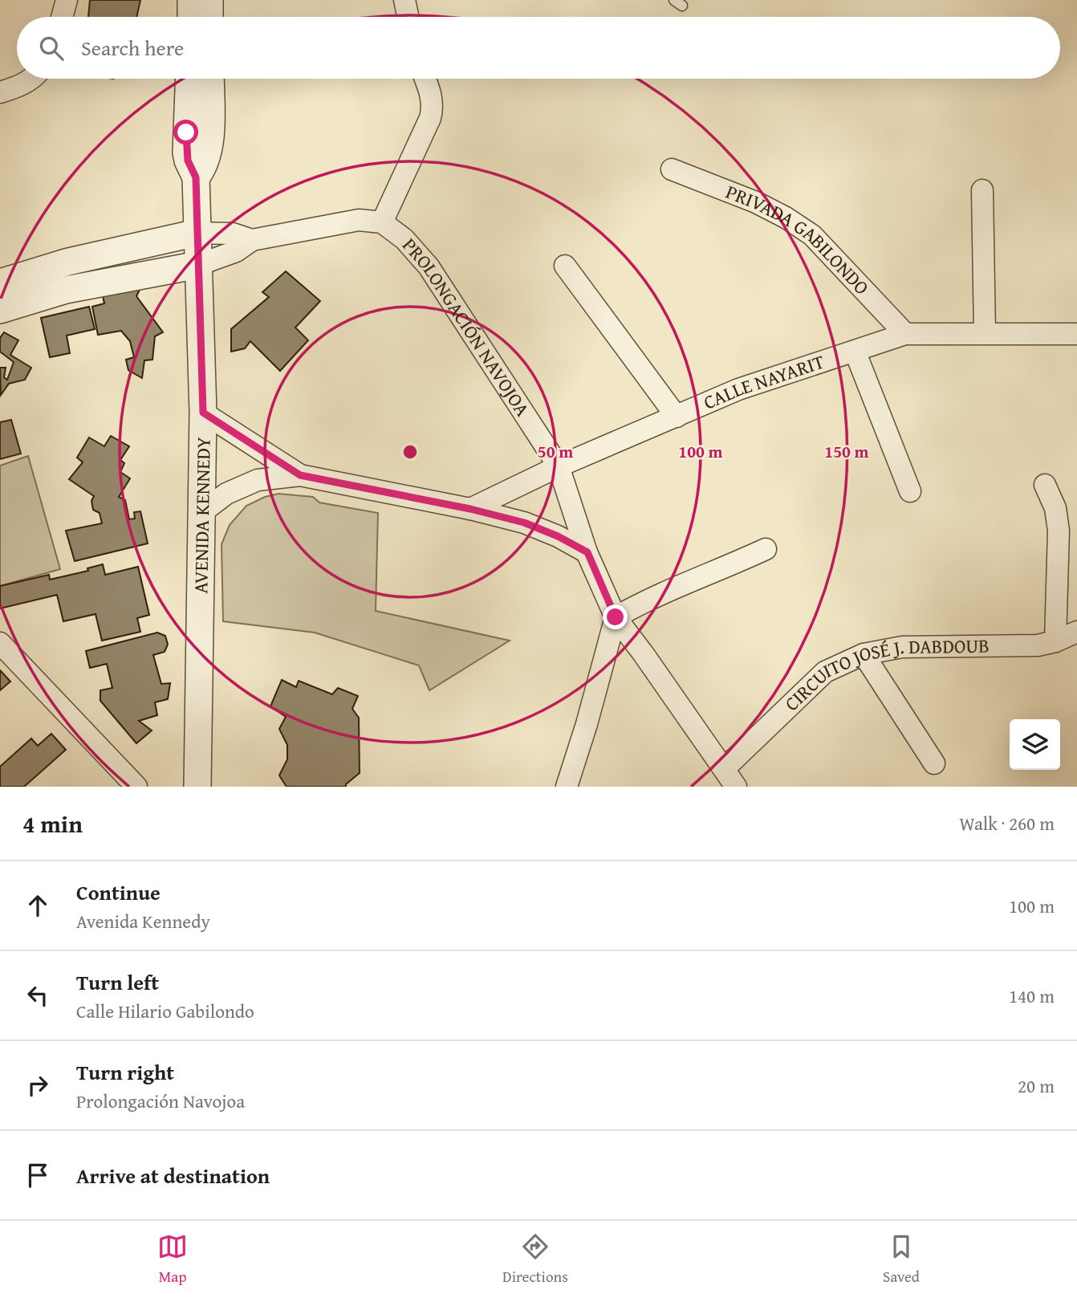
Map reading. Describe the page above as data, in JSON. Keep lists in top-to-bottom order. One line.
{"streets":{"street":["PRIVADA GABILONDO","PROLONGACIÓN NAVOJOA","CALLE NAYARIT","AVENIDA KENNEDY","CIRCUITO JOSÉ J. DABDOUB"]},"crossings":[["PRIVADA GABILONDO","CALLE NAYARIT"],["PROLONGACIÓN NAVOJOA","CALLE NAYARIT"],["PROLONGACIÓN NAVOJOA","CIRCUITO JOSÉ J. DABDOUB"]],"page":{"search":"Search here","heading":["4 min","Walk · 260 m"],"list":[["Continue","Avenida Kennedy","100 m"],["Turn left","Calle Hilario Gabilondo","140 m"],["Turn right","Prolongación Navojoa","20 m"],"Arrive at destination"],"nav":["Map","Directions","Saved"]},"rings":["50 m","100 m","150 m"]}
